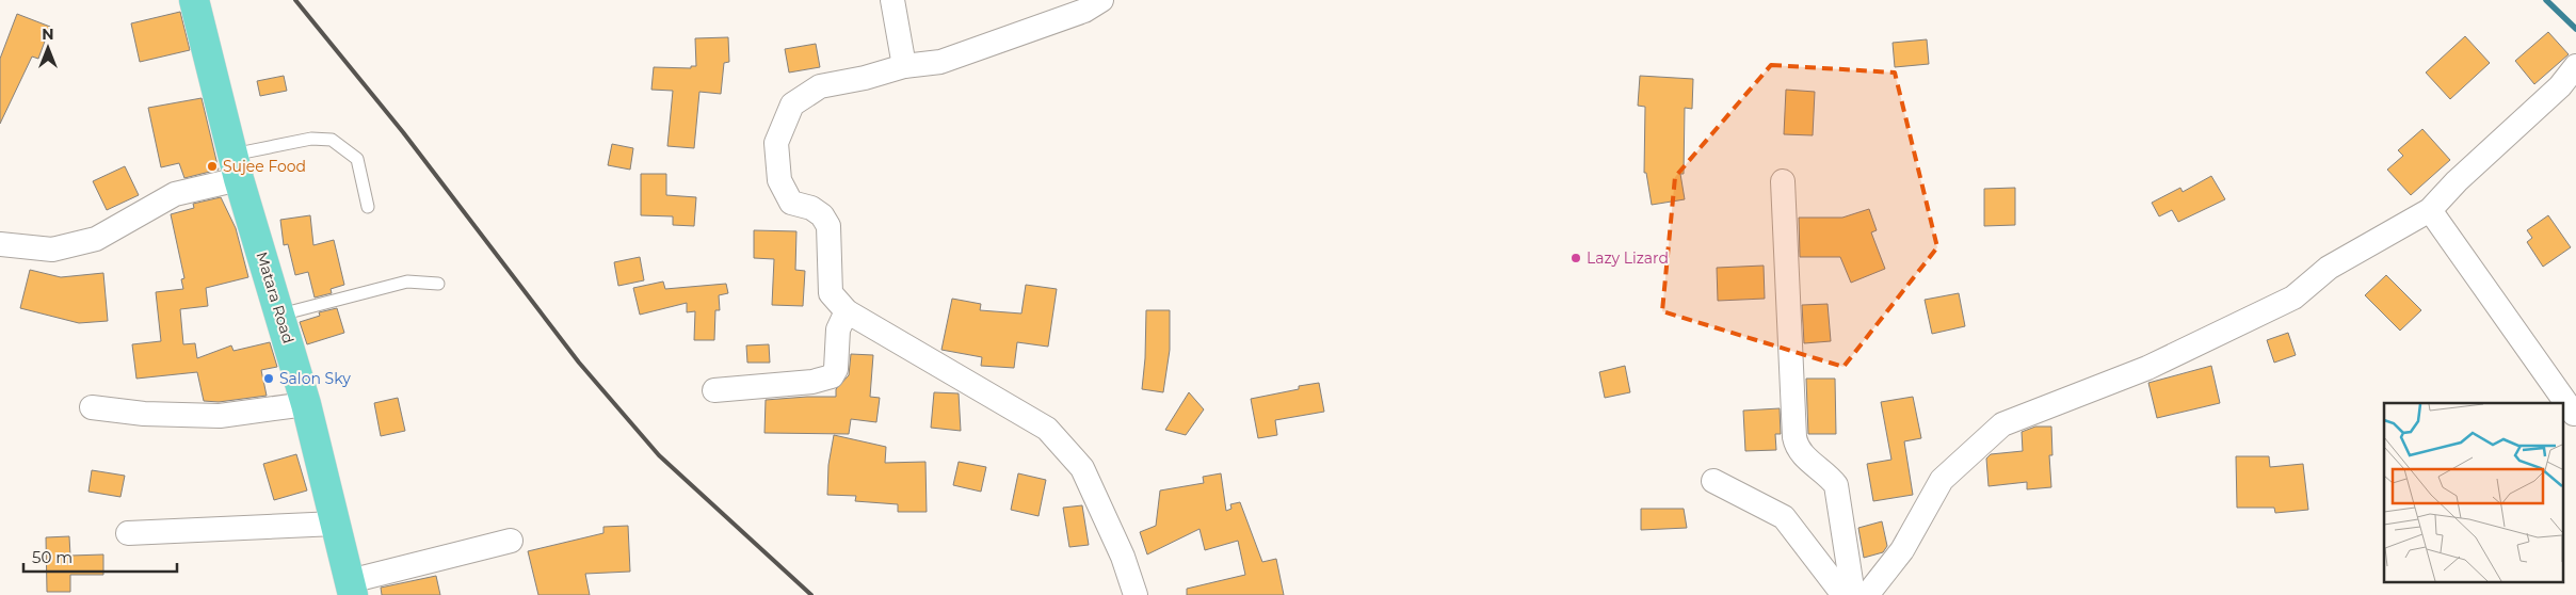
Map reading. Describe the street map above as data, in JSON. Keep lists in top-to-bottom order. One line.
{"streets":{"highway":["Matara Road"]},"places":["Sujee Food","Lazy Lizard","Salon Sky"],"scale_bar":"50 m","north":"top"}
